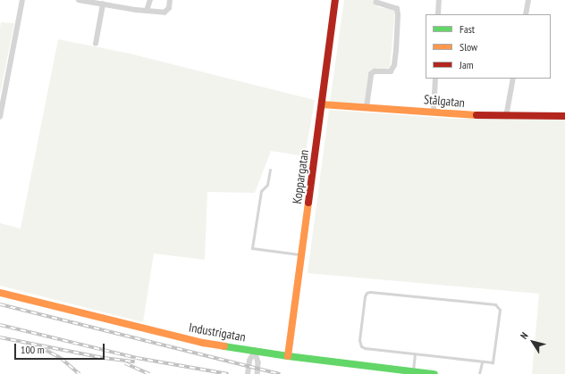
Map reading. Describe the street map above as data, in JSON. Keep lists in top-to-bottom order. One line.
{"streets":{"street":["Stålgatan","Koppargatan","Industrigatan"]},"crossings":[["Stålgatan","Koppargatan"],["Koppargatan","Industrigatan"]],"legend":["Fast","Slow","Jam"],"scale_bar":"100 m","north":"top left"}
